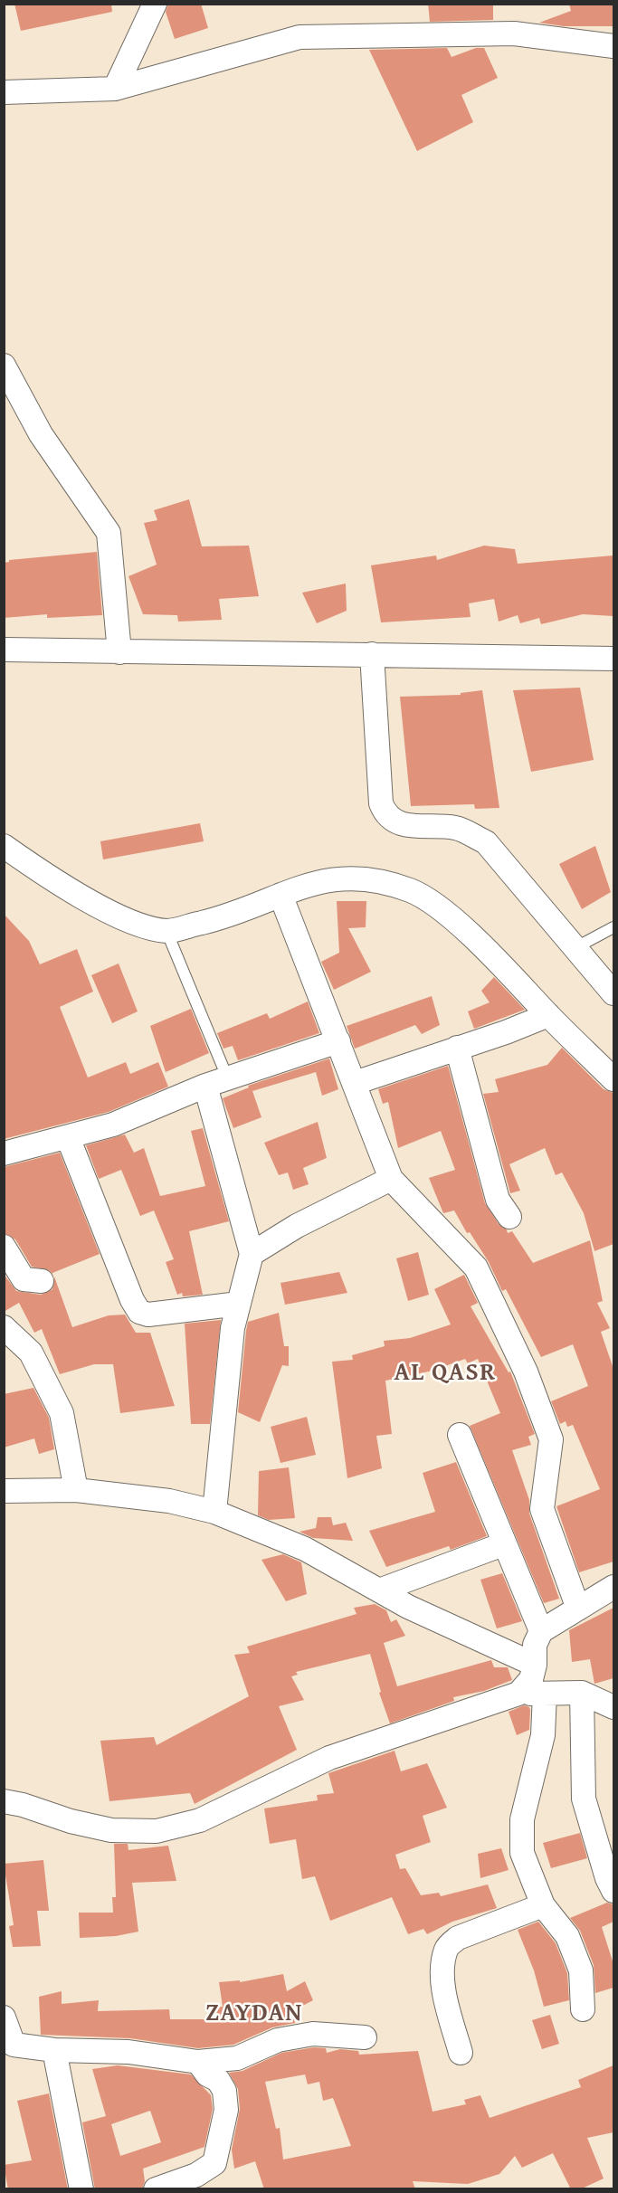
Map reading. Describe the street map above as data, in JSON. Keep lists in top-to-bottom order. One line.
{"districts":["AL QASR","ZAYDAN"]}
